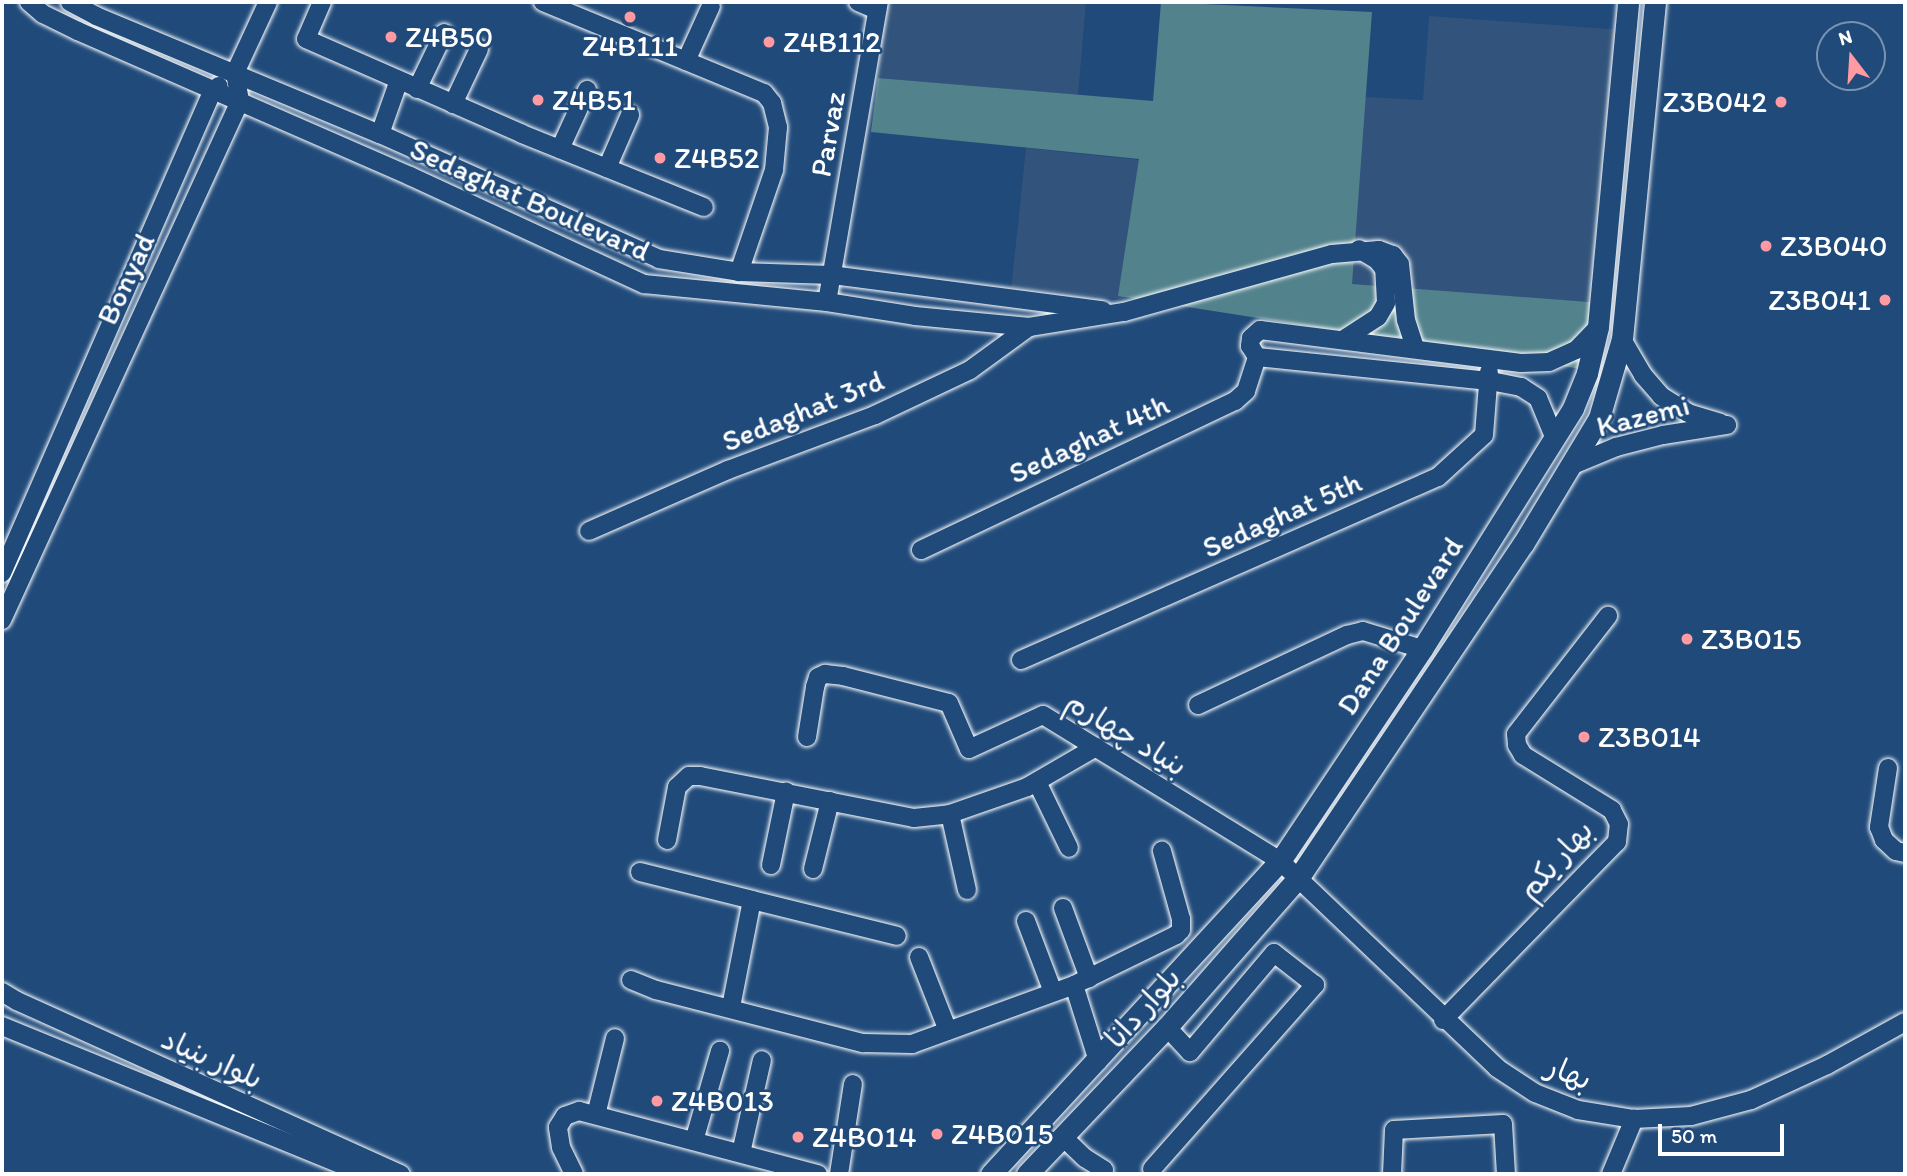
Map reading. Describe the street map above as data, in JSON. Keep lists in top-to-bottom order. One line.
{"streets":{"street":["Parvaz","Sedaghat Boulevard","Bonyad","Sedaghat 3rd","Kazemi","Sedaghat 4th","Sedaghat 5th","Dana Boulevard","بنیاد چهارم","بهار یکم","بلوار دانا","بلوار بنیاد","بهار"]},"crossings":[["Parvaz","Sedaghat Boulevard"],["Sedaghat Boulevard","Bonyad"],["Sedaghat Boulevard","Sedaghat 3rd"],["Kazemi","Dana Boulevard"],["Dana Boulevard","بنیاد چهارم"],["Dana Boulevard","بلوار دانا"],["Dana Boulevard","بهار"],["بنیاد چهارم","بهار"],["بهار یکم","بهار"],["بلوار دانا","بهار"]],"places":["Z4B111","Z4B50","Z4B112","Z4B51","Z3B042","Z4B52","Z3B040","Z3B041","Z3B015","Z3B014","Z4B013","Z4B015","Z4B014"],"scale_bar":"50 m","north":"top"}
